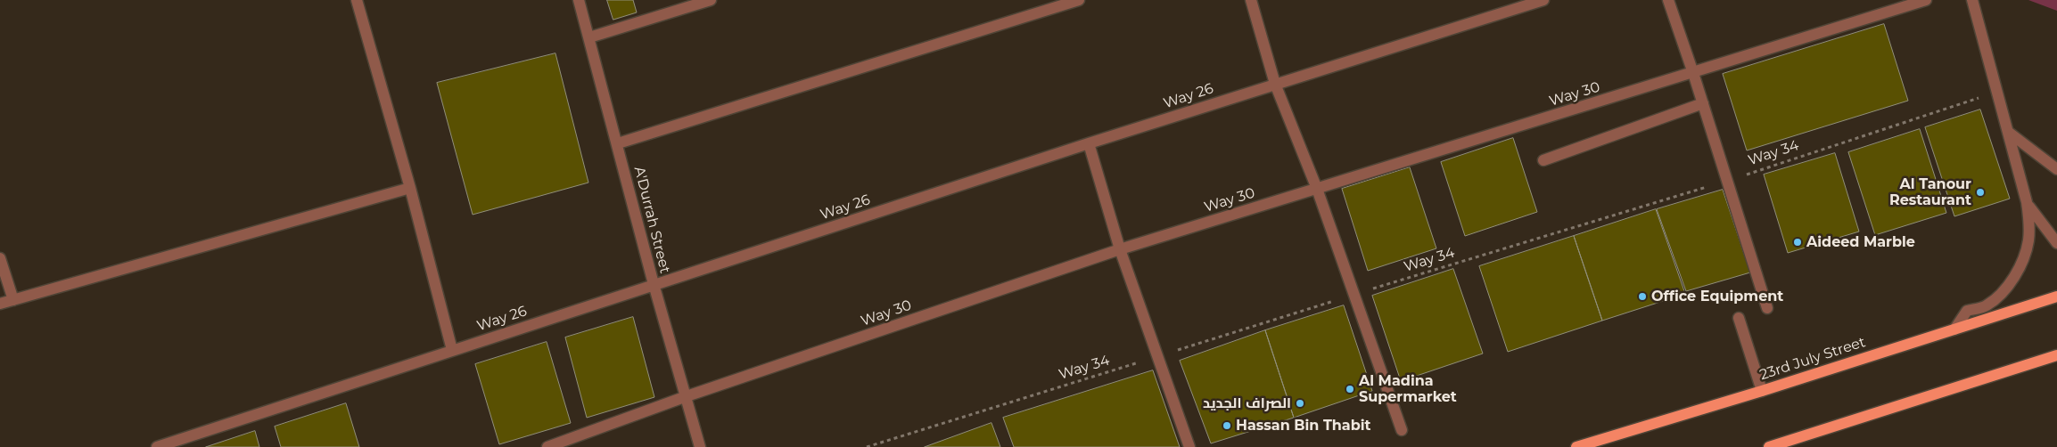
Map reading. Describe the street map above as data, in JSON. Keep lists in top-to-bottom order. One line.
{"streets":{"main road":["23rd July Street"],"street":["Way 30","Way 26","A'Durrah Street"],"path":["Way 34"]},"crossings":[["Way 30","A'Durrah Street"],["Way 26","A'Durrah Street"]],"places":["Al Tanour Restaurant","Aideed Marble","Office Equipment","Al Madina Supermarket","الصراف الجديد","Hassan Bin Thabit"]}
